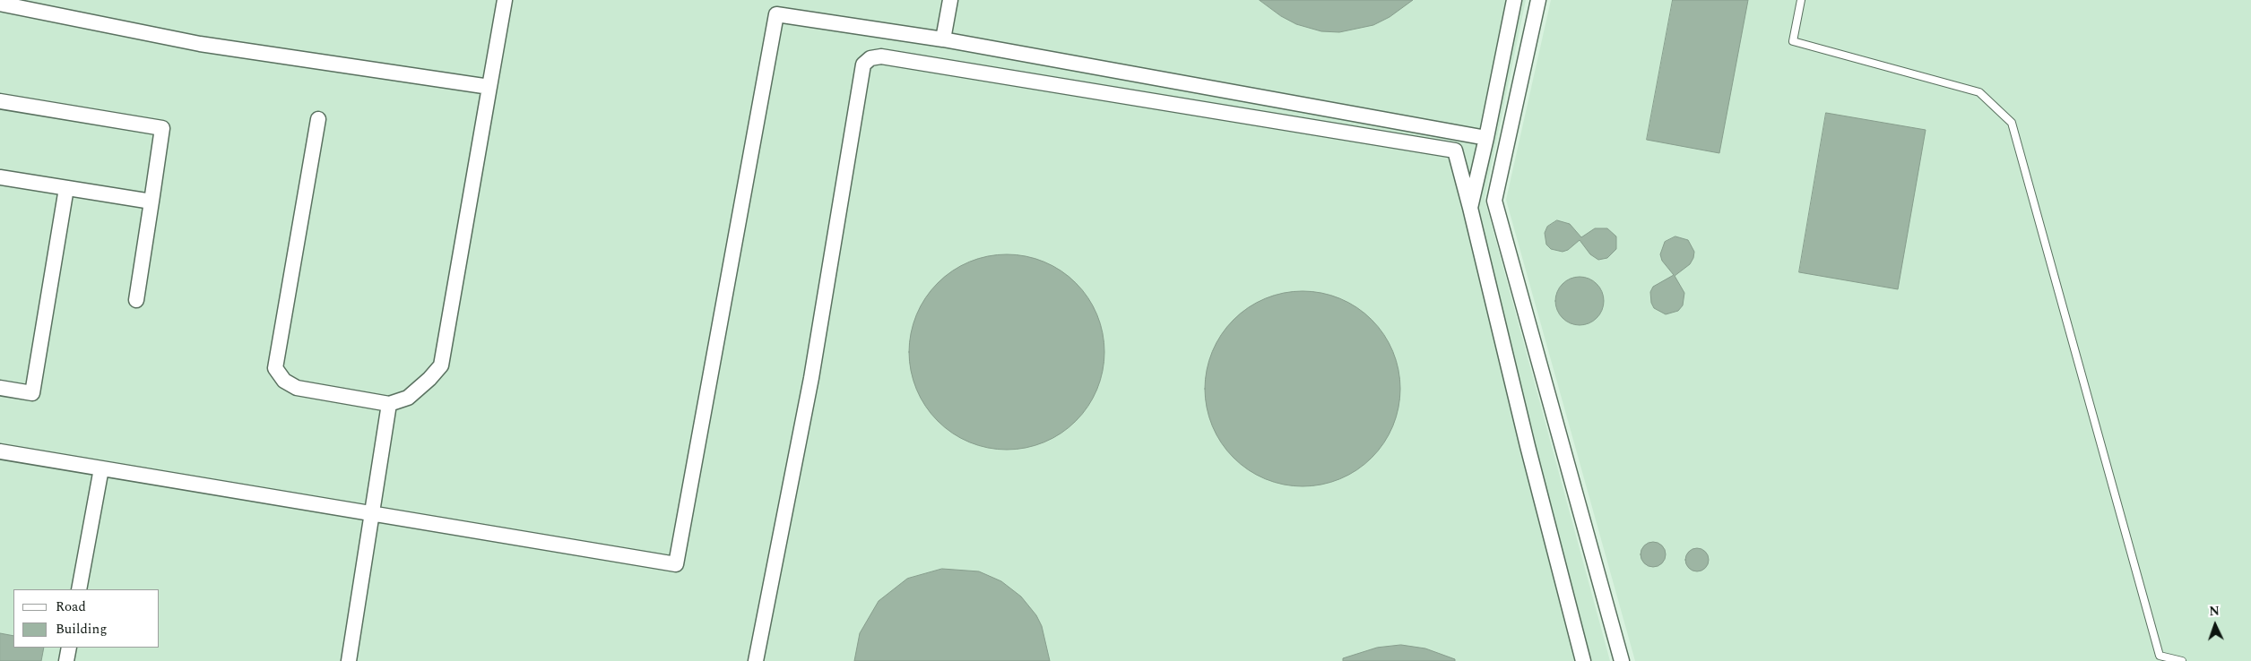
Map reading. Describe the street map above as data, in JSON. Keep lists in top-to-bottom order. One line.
{"legend":["Road","Building"],"north":"top"}
